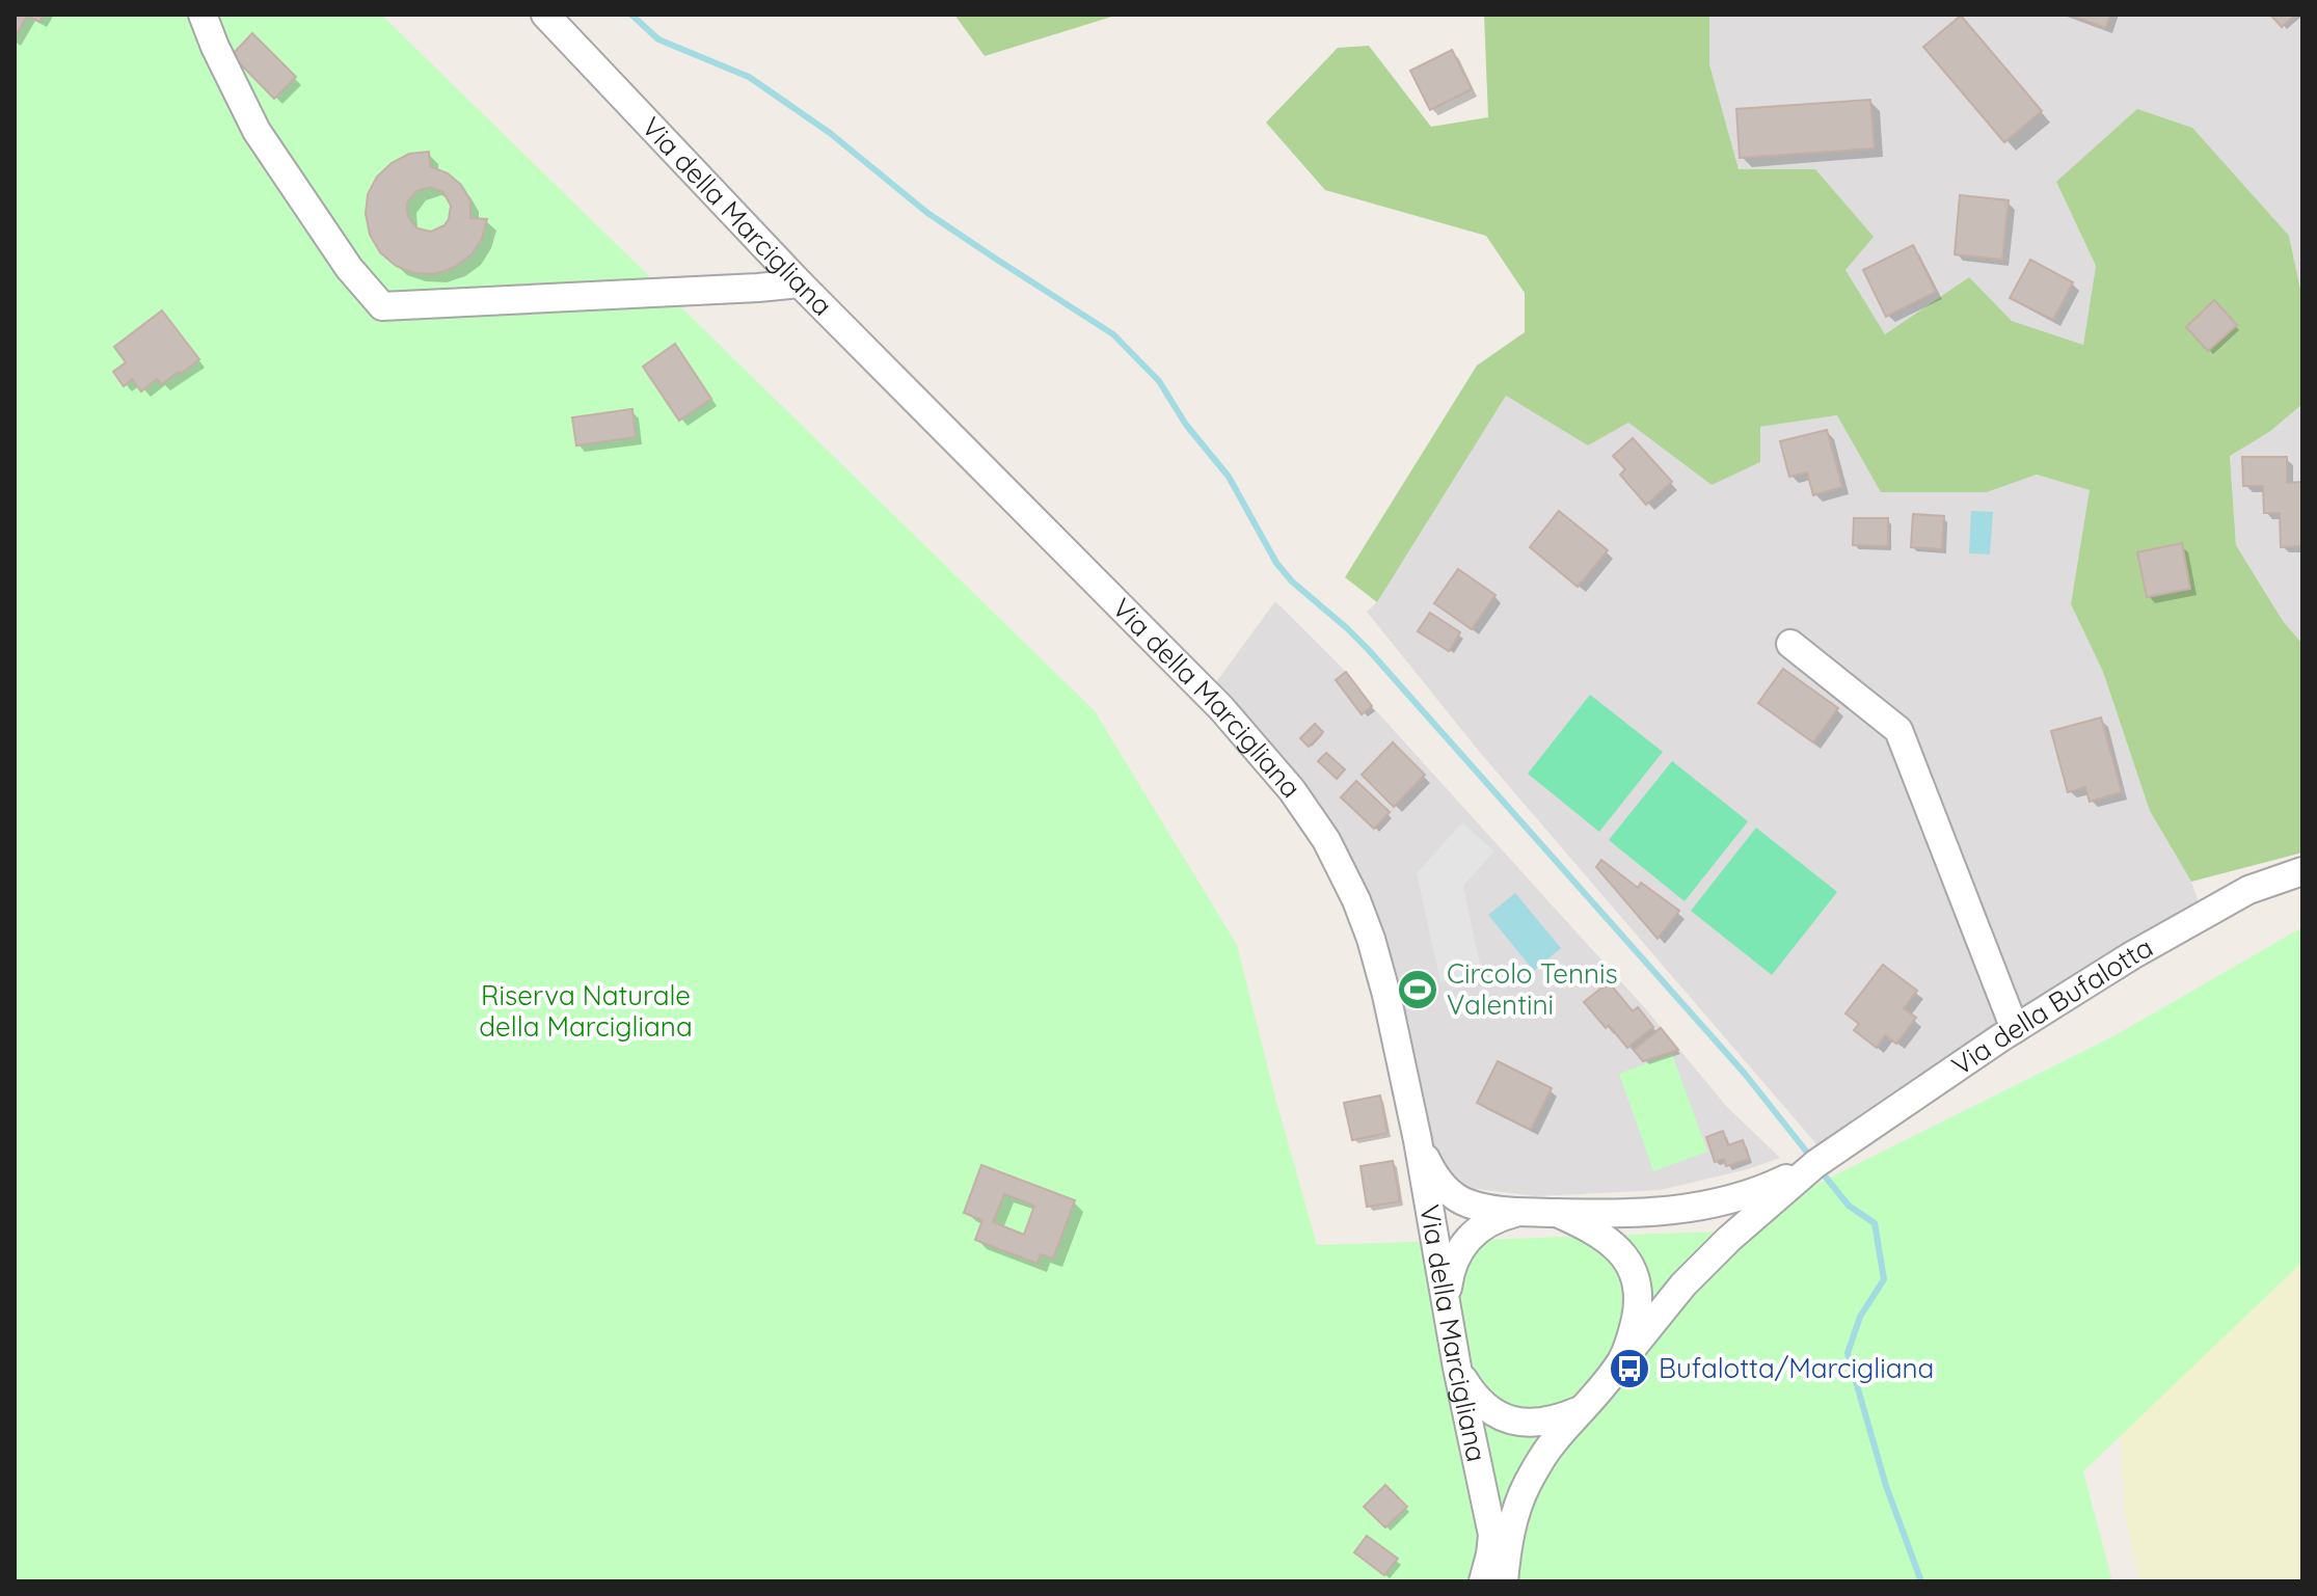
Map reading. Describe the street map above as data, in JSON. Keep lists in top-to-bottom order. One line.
{"streets":{"street":["Via della Marcigliana","Via della Bufalotta"]},"crossings":[["Via della Marcigliana","Via della Bufalotta"]],"parks":["Riserva Naturale della Marcigliana"],"places":{"sports":["Circolo Tennis Valentini"],"bus stop":["Bufalotta/Marcigliana"]}}
